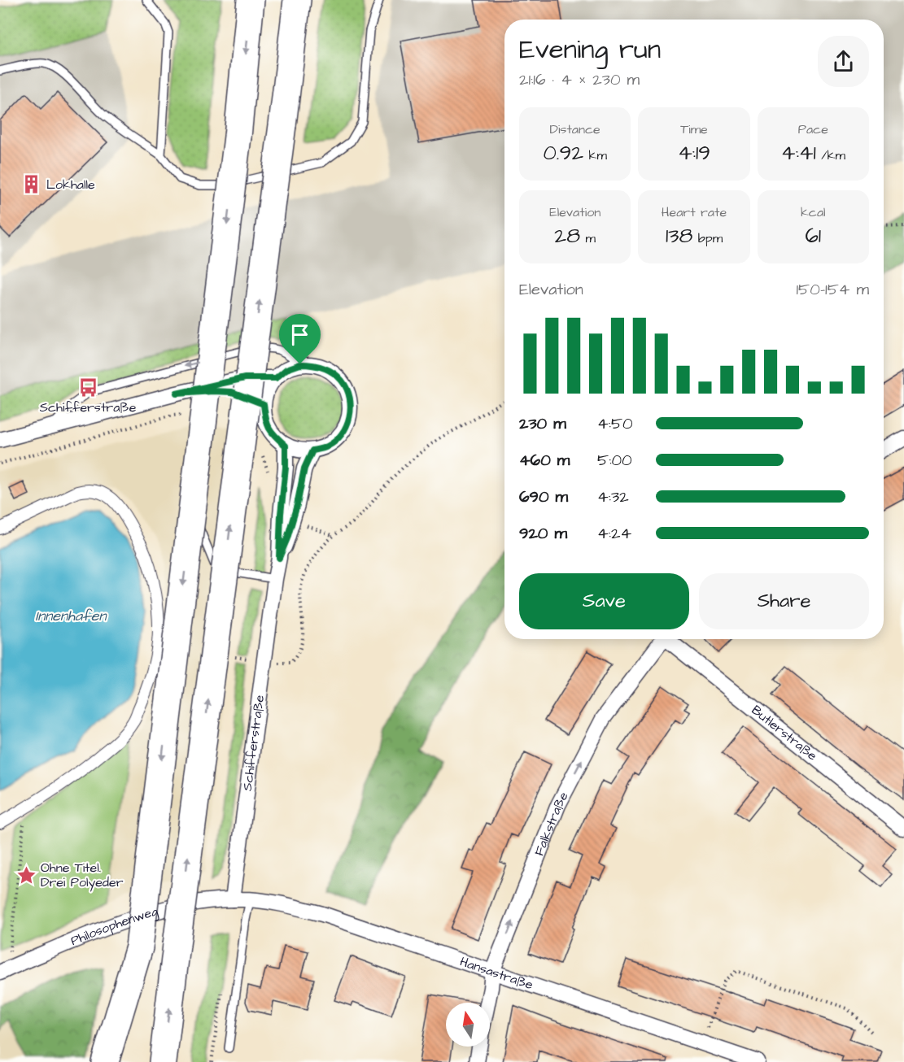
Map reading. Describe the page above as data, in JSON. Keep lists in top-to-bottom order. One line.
{"streets":{"street":["Butlerstraße","Schifferstraße","Falkstraße","Philosophenweg","Hansastraße"]},"crossings":[["Schifferstraße","Philosophenweg"],["Schifferstraße","Hansastraße"],["Falkstraße","Hansastraße"],["Philosophenweg","Hansastraße"]],"one_way":["Falkstraße"],"water":["Innenhafen"],"places":{"building":["Lokhalle"],"bus stop":["Schifferstraße"],"place":["Ohne Titel. Drei Polyeder"]},"north":"top","page":{"heading":["Evening run","21:16 · 4 × 230 m"],"stats":[["Distance","0.92 km"],["Time","4:19"],["Pace","4:41 /km"],["Elevation","28 m"],["Heart rate","138 bpm"],["kcal","61"]],"chart":["Elevation","150–154 m"],"list":[{"name":"230 m","note":"4:50"},{"name":"460 m","note":"5:00"},{"name":"690 m","note":"4:32"},{"name":"920 m","note":"4:24"}],"buttons":["Save","Share"]}}
